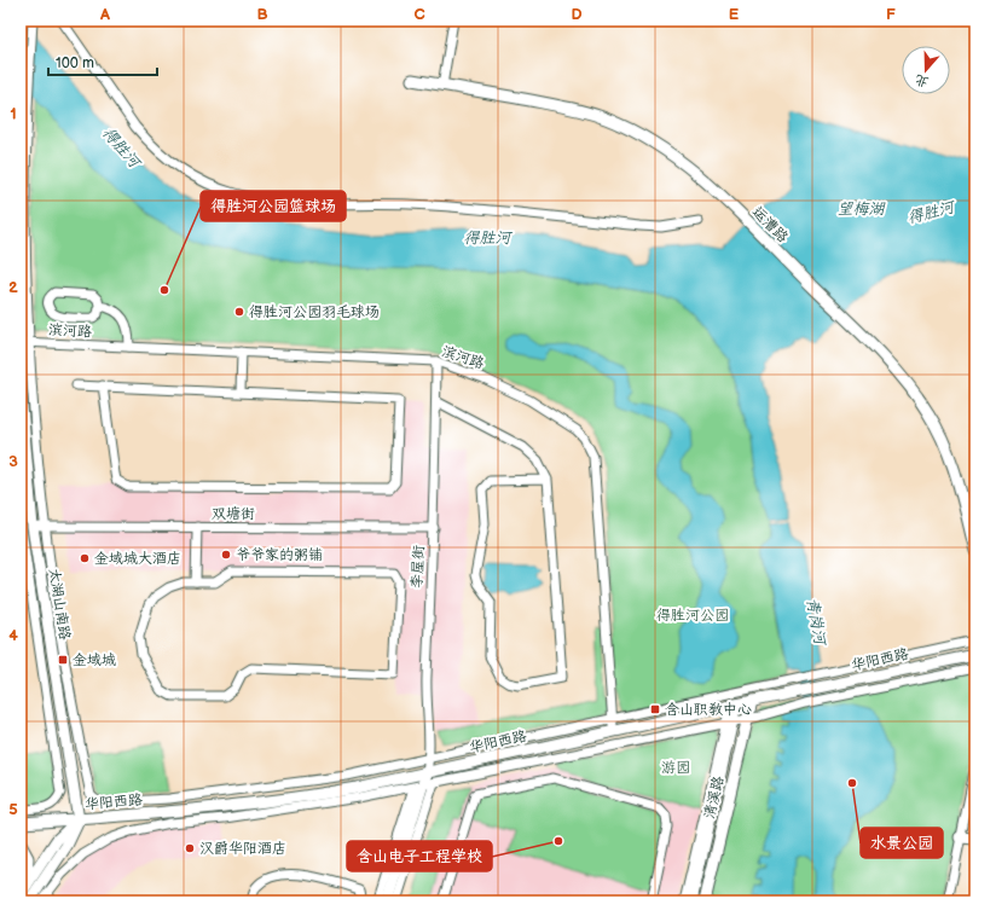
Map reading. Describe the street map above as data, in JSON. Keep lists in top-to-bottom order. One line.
{"streets":{"main road":["运漕路","太湖山南路","华阳西路","清溪路"],"street":["滨河路","双塘街","李屋街"]},"crossings":[["滨河路","李屋街"],["滨河路","华阳西路"],["双塘街","李屋街"],["双塘街","太湖山南路"],["李屋街","华阳西路"],["太湖山南路","华阳西路"],["华阳西路","清溪路"]],"water":["得胜河","望梅湖","青岗河"],"parks":["得胜河公园","游园"],"places":{"other":["得胜河公园篮球场","得胜河公园羽毛球场","爷爷家的粥铺","金域城大酒店","水景公园","含山电子工程学校","汉爵华阳酒店"],"transit":["金域城","含山职教中心"]},"scale_bar":"100 m","north":"bottom","grid":{"columns":["A","B","C","D","E","F"],"rows":["1","2","3","4","5"]}}
